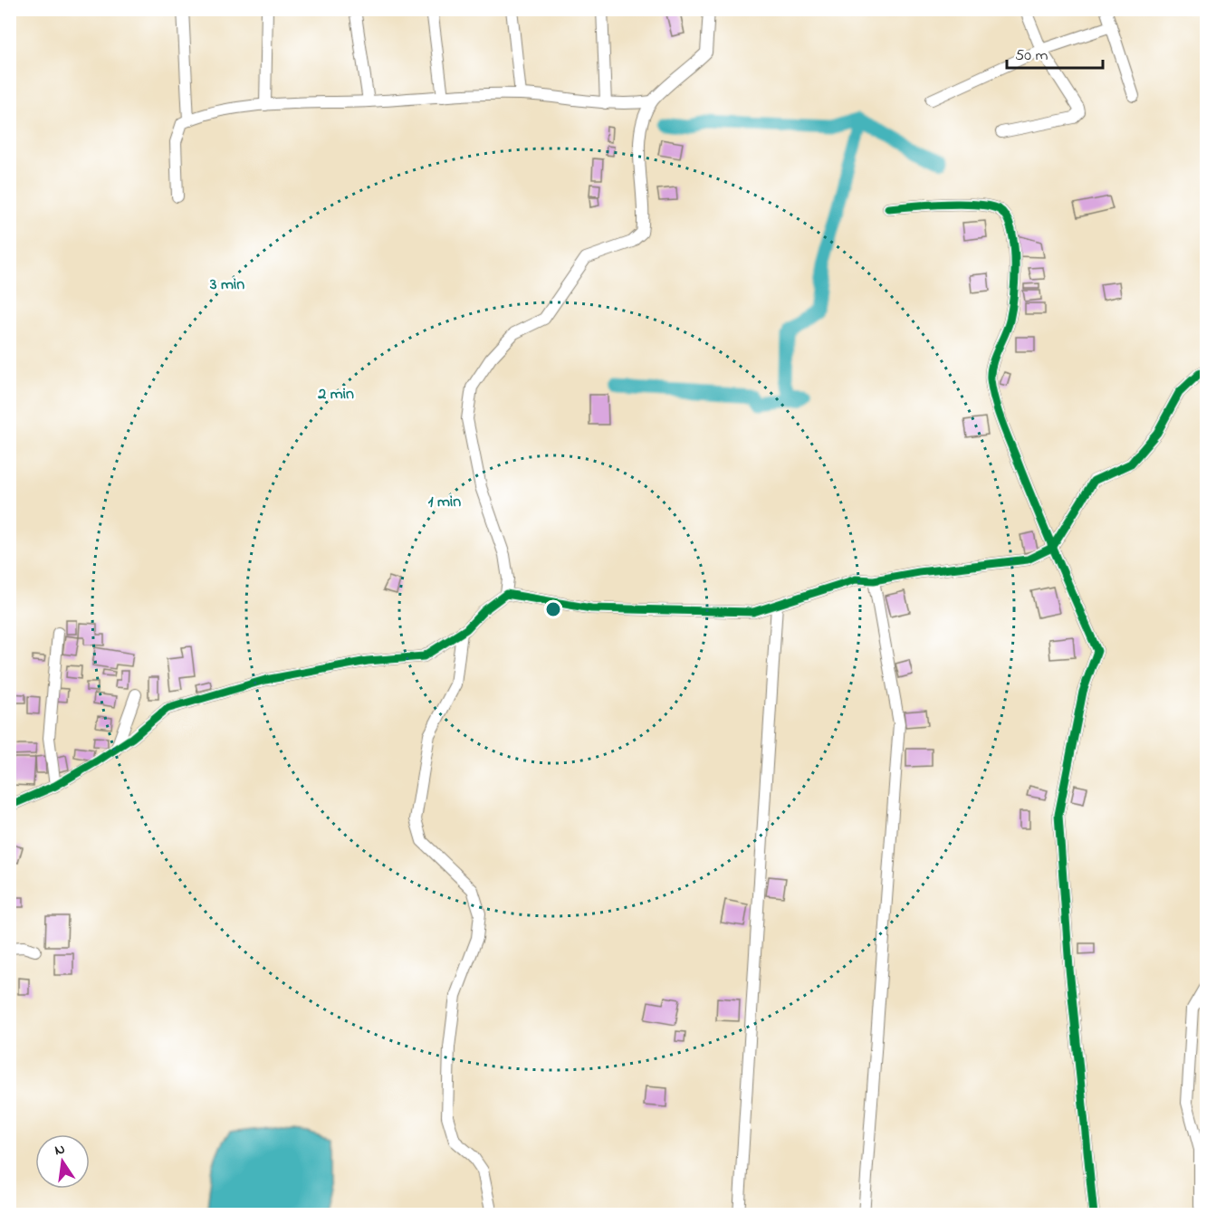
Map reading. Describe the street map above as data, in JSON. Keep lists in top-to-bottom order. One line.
{"scale_bar":"50 m","north":"top","rings":["3 min","2 min","1 min"]}
